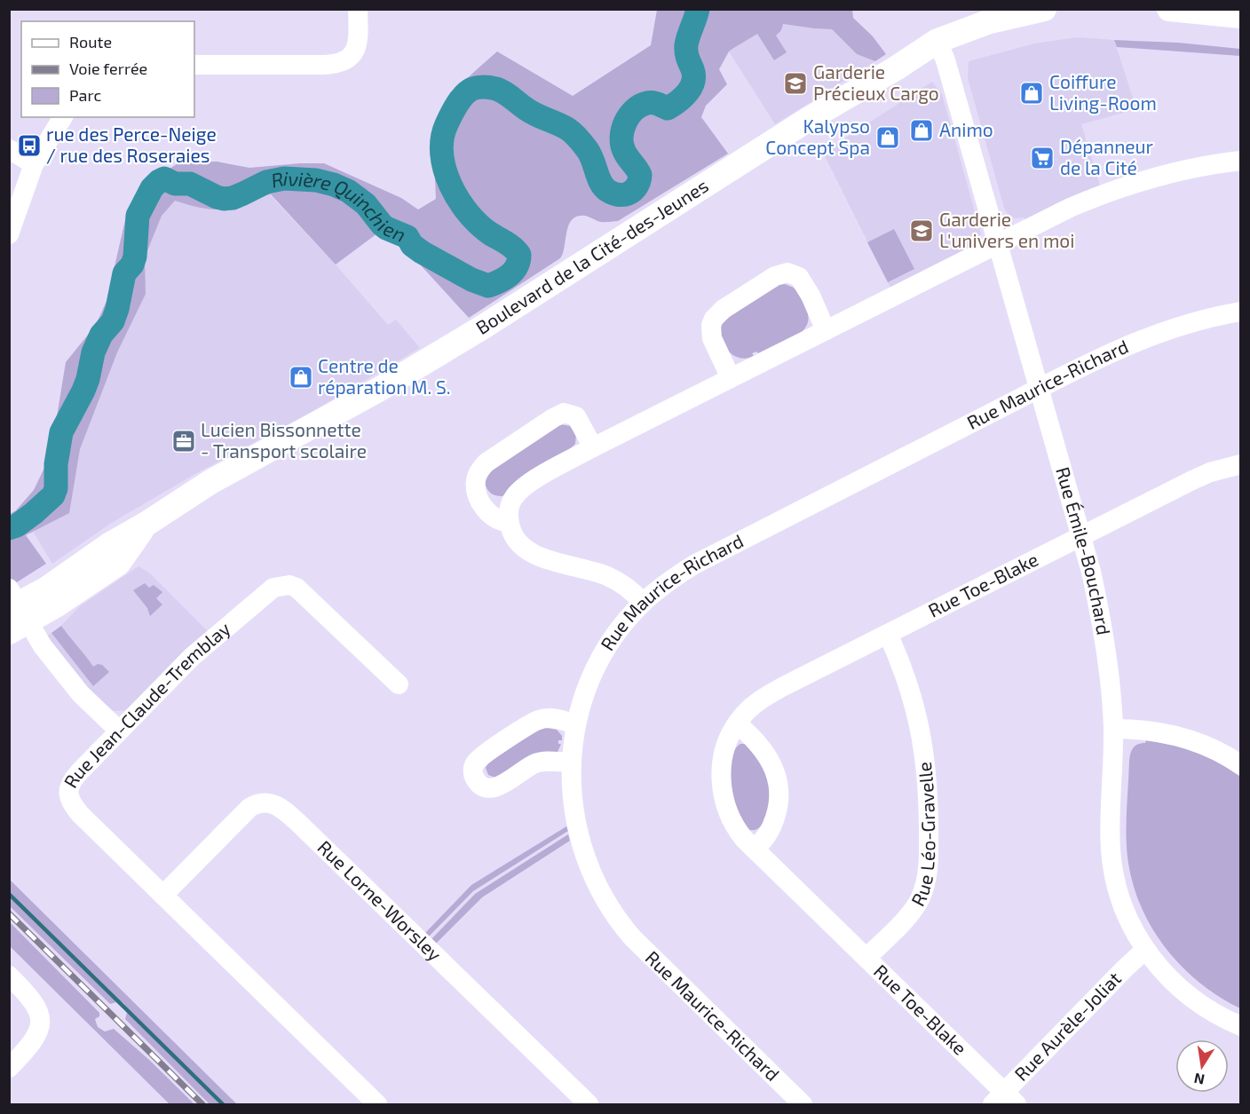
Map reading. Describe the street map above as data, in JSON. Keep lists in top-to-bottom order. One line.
{"streets":{"main road":["Boulevard de la Cité-des-Jeunes"],"street":["Rue Maurice-Richard","Rue Émile-Bouchard","Rue Toe-Blake","Rue Jean-Claude-Tremblay","Rue Léo-Gravelle","Rue Lorne-Worsley","Rue Aurèle-Joliat"]},"crossings":[["Boulevard de la Cité-des-Jeunes","Rue Émile-Bouchard"],["Rue Maurice-Richard","Rue Émile-Bouchard"],["Rue Émile-Bouchard","Rue Toe-Blake"],["Rue Émile-Bouchard","Rue Aurèle-Joliat"],["Rue Toe-Blake","Rue Léo-Gravelle"],["Rue Toe-Blake","Rue Aurèle-Joliat"],["Rue Jean-Claude-Tremblay","Rue Lorne-Worsley"]],"water":["Rivière Quinchien"],"places":{"school or university":["Garderie Précieux Cargo","Garderie L'univers en moi"],"shop":["Coiffure Living-Room","Animo","Kalypso Concept Spa","Centre de réparation M. S."],"bus stop":["rue des Perce-Neige / rue des Roseraies"],"supermarket":["Dépanneur de la Cité"],"office":["Lucien Bissonnette - Transport scolaire"]},"legend":["Route","Voie ferrée","Parc"],"north":"bottom"}
